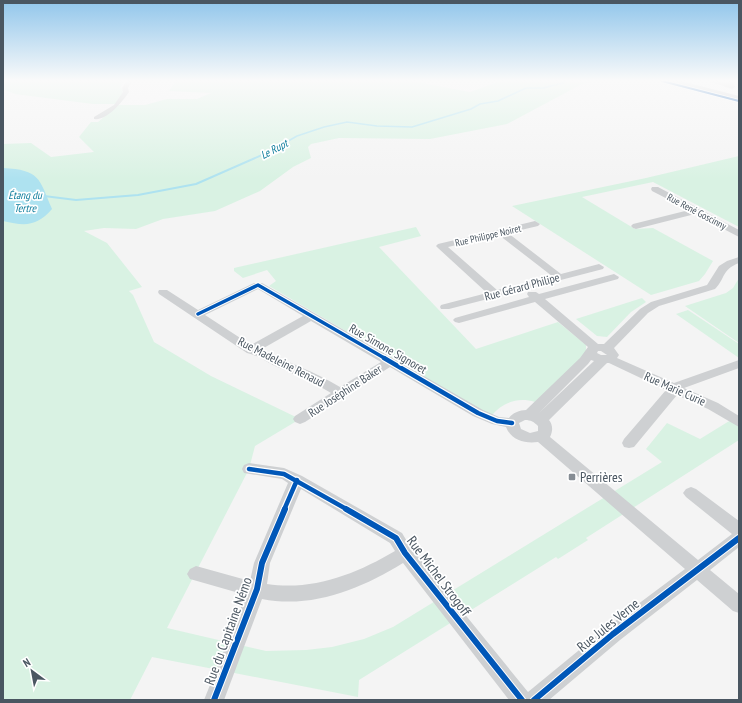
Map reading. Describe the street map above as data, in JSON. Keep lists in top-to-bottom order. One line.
{"streets":{"street":["Rue René Goscinny","Rue Philippe Noiret","Rue Gérard Philipe","Rue Simone Signoret","Rue Madeleine Renaud","Rue Marie Curie","Rue Joséphine Baker","Rue Michel Strogoff","Rue Jules Verne","Rue du Capitaine Némo"]},"crossings":[["Rue Philippe Noiret","Rue Gérard Philipe"],["Rue Gérard Philipe","Rue Marie Curie"],["Rue Simone Signoret","Rue Madeleine Renaud"],["Rue Simone Signoret","Rue Joséphine Baker"],["Rue Madeleine Renaud","Rue Joséphine Baker"],["Rue Michel Strogoff","Rue du Capitaine Némo"]],"water":["Le Rupt","Étang du Tertre"],"places":{"transit":["Perrières"]},"north":"top left"}
